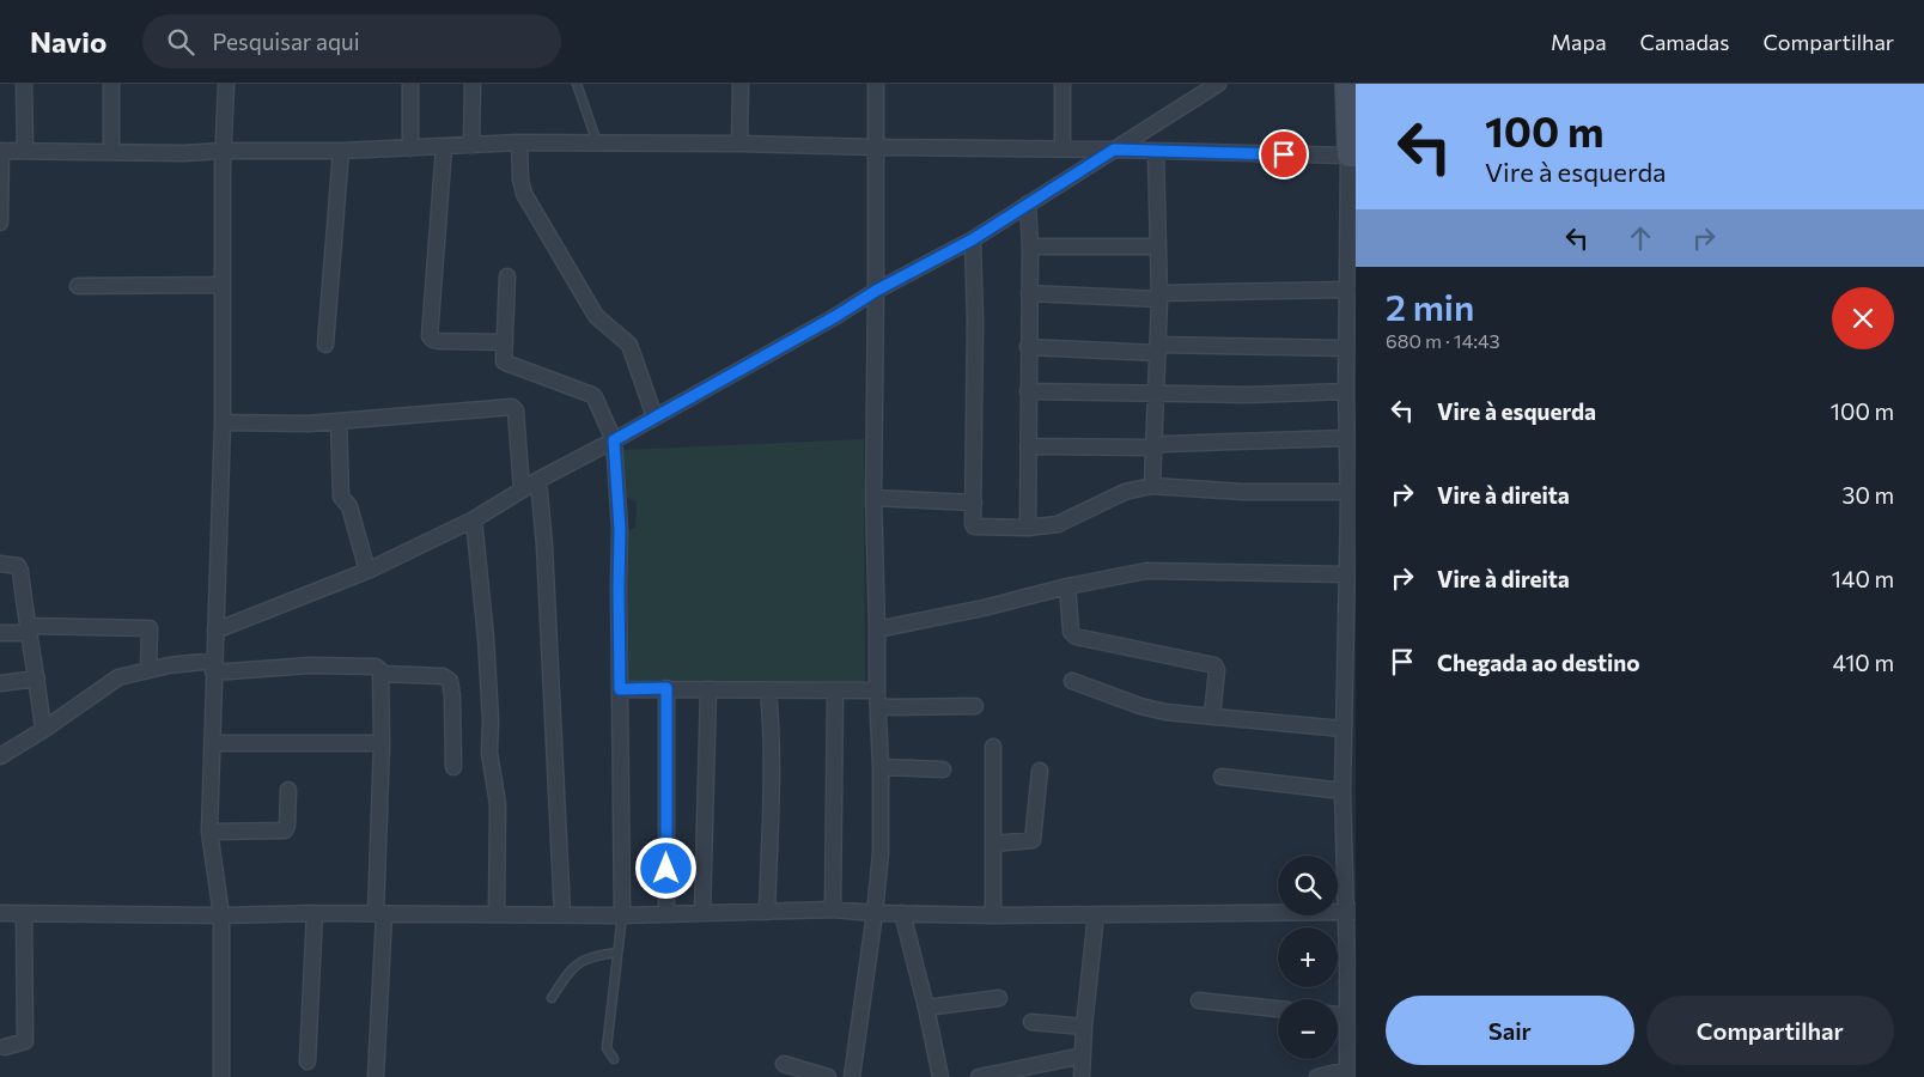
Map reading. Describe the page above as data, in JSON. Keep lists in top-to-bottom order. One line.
{"page":{"header":"Navio","search":"Pesquisar aqui","nav":["Mapa","Camadas","Compartilhar"],"turn":["100 m","Vire à esquerda"],"heading":["2 min","680 m · 14:43"],"list":[{"name":"Vire à esquerda","value":"100 m"},{"name":"Vire à direita","value":"30 m"},{"name":"Vire à direita","value":"140 m"},{"name":"Chegada ao destino","value":"410 m"}],"map_buttons":["+","−"],"buttons":["Sair","Compartilhar"]}}
